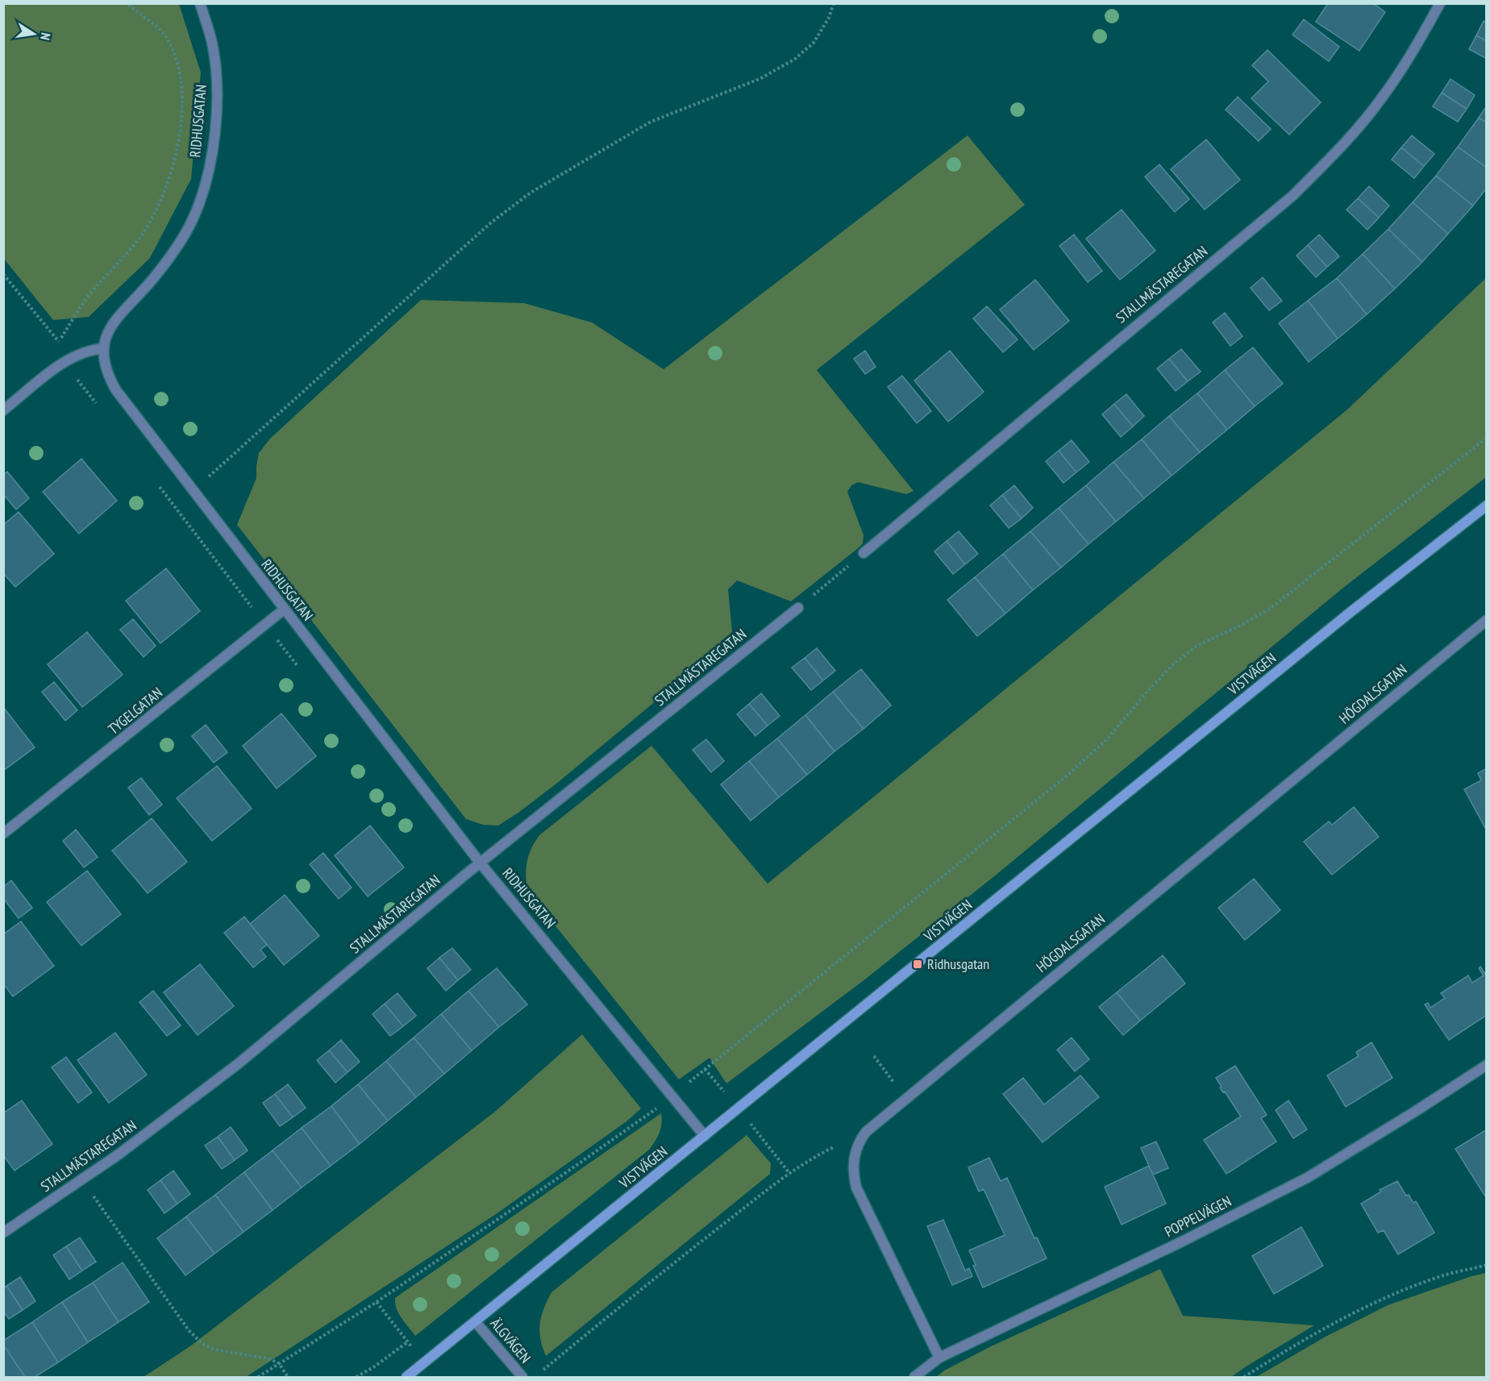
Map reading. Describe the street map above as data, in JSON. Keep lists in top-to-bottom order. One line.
{"streets":{"main road":["VISTVÄGEN"],"street":["RIDHUSGATAN","STALLMÄSTAREGATAN","HÖGDALSGATAN","TYGELGATAN","POPPELVÄGEN","ÄLGVÄGEN"]},"crossings":[["RIDHUSGATAN","STALLMÄSTAREGATAN"],["RIDHUSGATAN","VISTVÄGEN"],["RIDHUSGATAN","TYGELGATAN"],["VISTVÄGEN","ÄLGVÄGEN"],["HÖGDALSGATAN","POPPELVÄGEN"]],"places":{"transit":["Ridhusgatan"]},"north":"right"}
